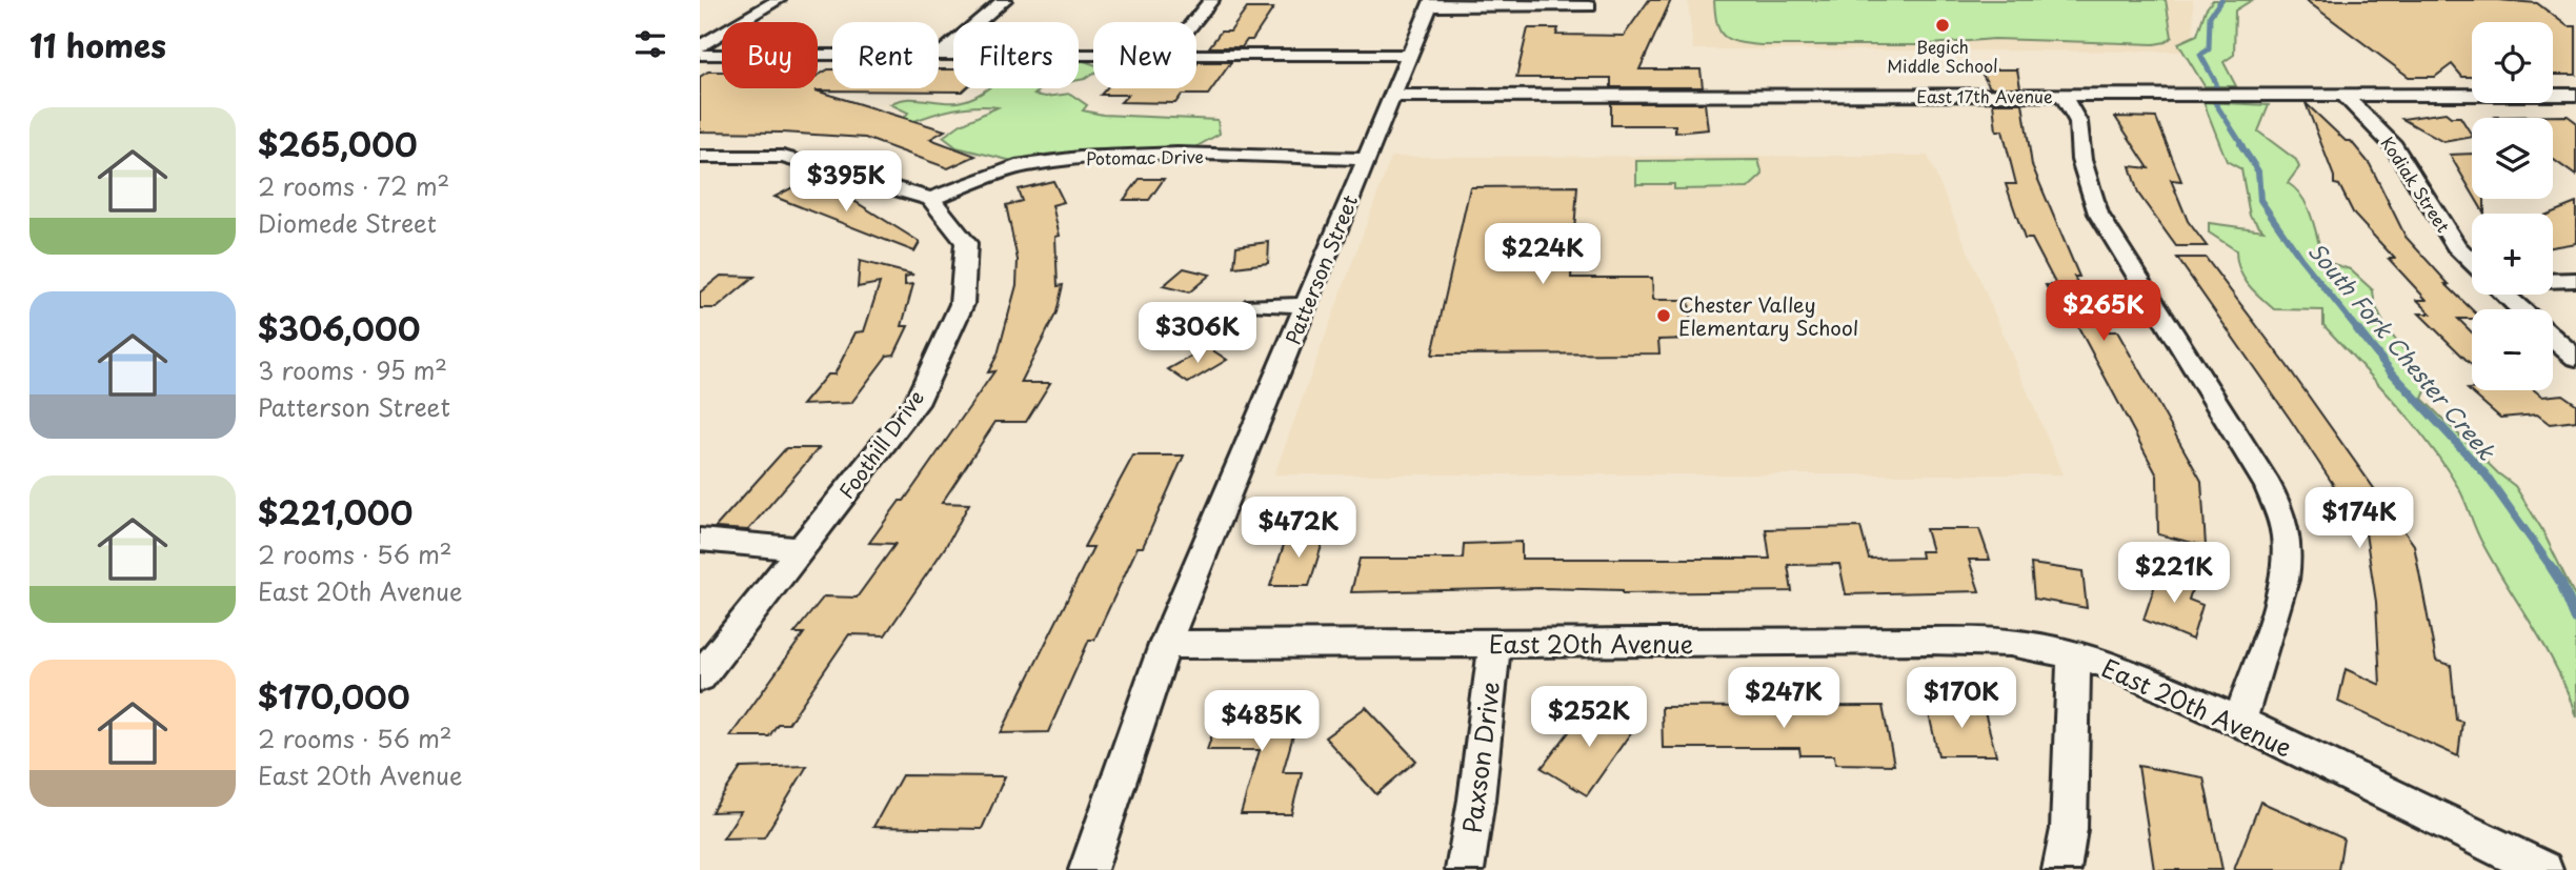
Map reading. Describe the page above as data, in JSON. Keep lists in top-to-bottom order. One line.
{"streets":{"street":["East 17th Avenue","Potomac Drive","Kodiak Street","Patterson Street","Foothill Drive","East 20th Avenue","Paxson Drive"]},"crossings":[["East 17th Avenue","Kodiak Street"],["East 17th Avenue","Patterson Street"],["Potomac Drive","Patterson Street"],["Potomac Drive","Foothill Drive"],["Patterson Street","East 20th Avenue"],["East 20th Avenue","Paxson Drive"]],"water":["South Fork Chester Creek"],"places":["Begich Middle School","Chester Valley Elementary School"],"page":{"heading":"11 homes","map_buttons":["+","−"],"chip":["Buy","Rent","Filters","New"],"list":[{"name":"$265,000","note":"2 rooms · 72 m² · Diomede Street"},{"name":"$306,000","note":"3 rooms · 95 m² · Patterson Street"},{"name":"$221,000","note":"2 rooms · 56 m² · East 20th Avenue"},{"name":"$170,000","note":"2 rooms · 56 m² · East 20th Avenue"}],"price":["$395K","$224K","$265K","$306K","$174K","$472K","$221K","$247K","$170K","$252K","$485K"]}}
